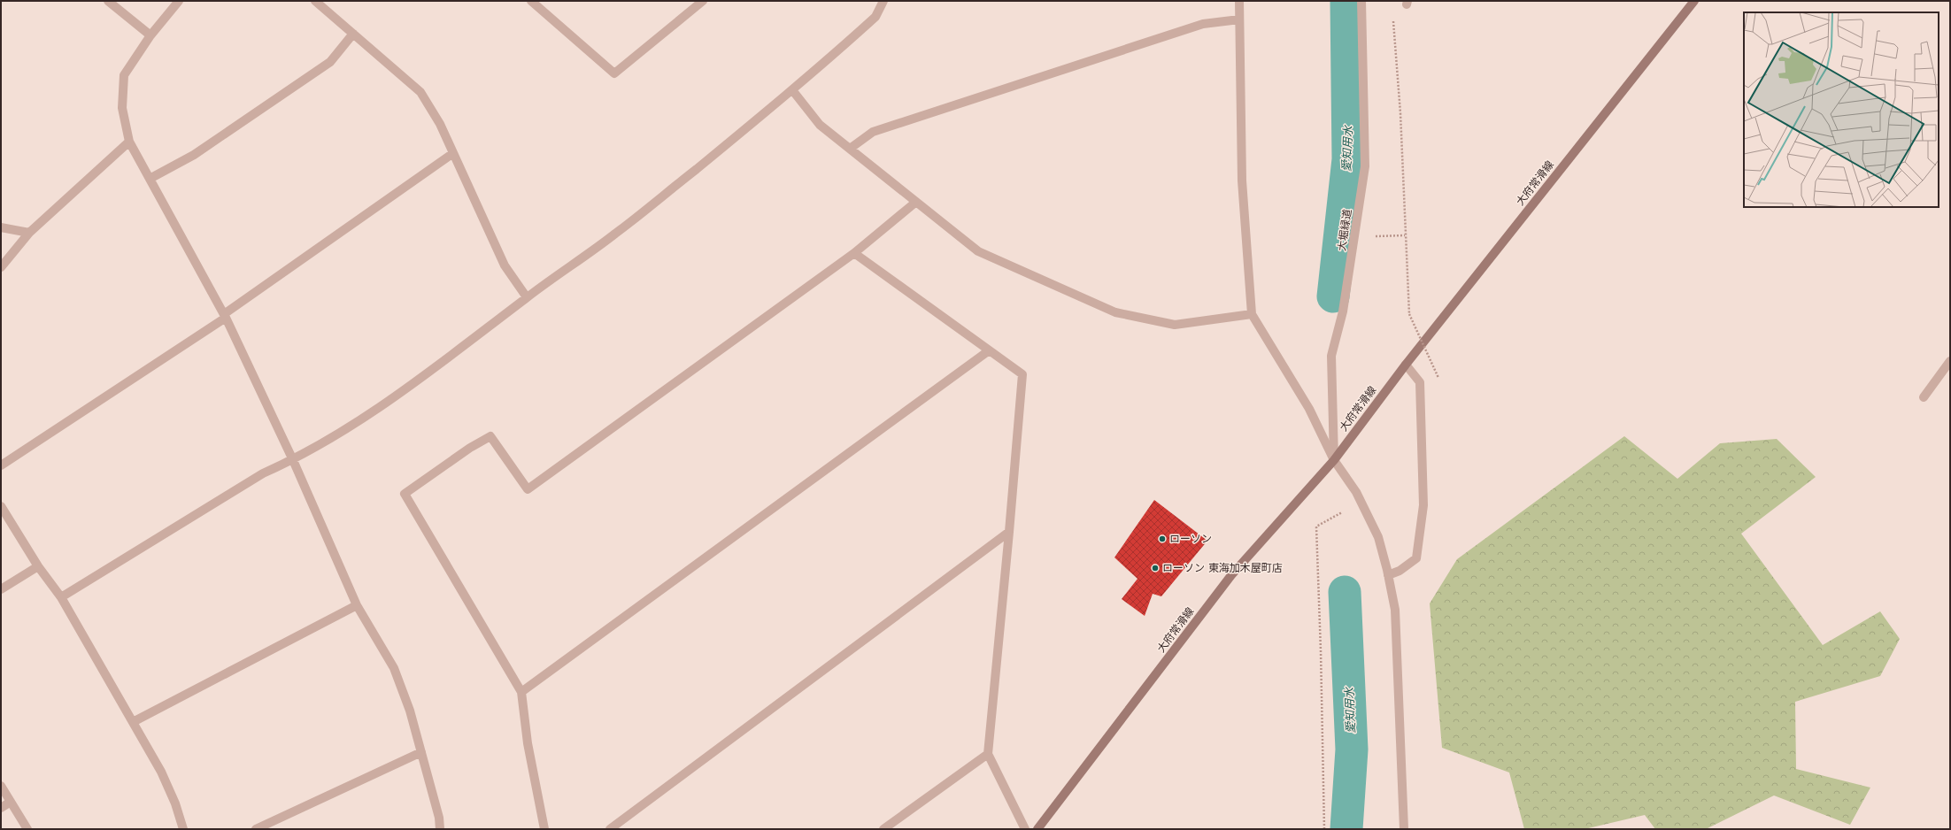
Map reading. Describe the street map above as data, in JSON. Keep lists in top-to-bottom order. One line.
{"streets":{"main road":["大府常滑線"],"street":["大堀緑道"]},"crossings":[["大府常滑線","大堀緑道"]],"water":["愛知用水"],"places":["ローソン","ローソン 東海加木屋町店"]}
